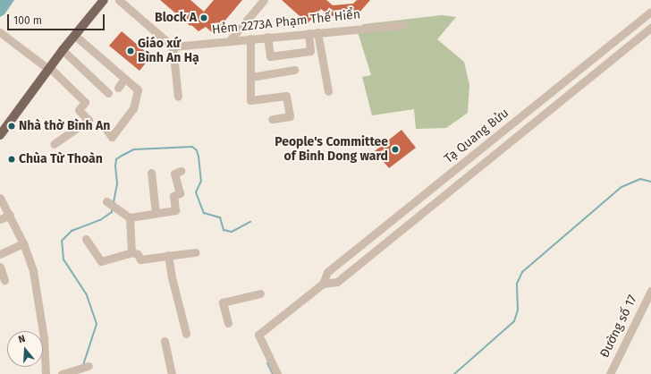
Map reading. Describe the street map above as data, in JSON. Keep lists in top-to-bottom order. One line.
{"streets":{"street":["Hẻm 2273A Phạm Thế Hiển","Tạ Quang Bửu","Đường số 17"]},"places":["Block A","Giáo xứ Bình An Hạ","Nhà thờ Bình An","People's Committee of Binh Dong ward","Chùa Từ Thoàn"],"scale_bar":"100 m","north":"top"}
